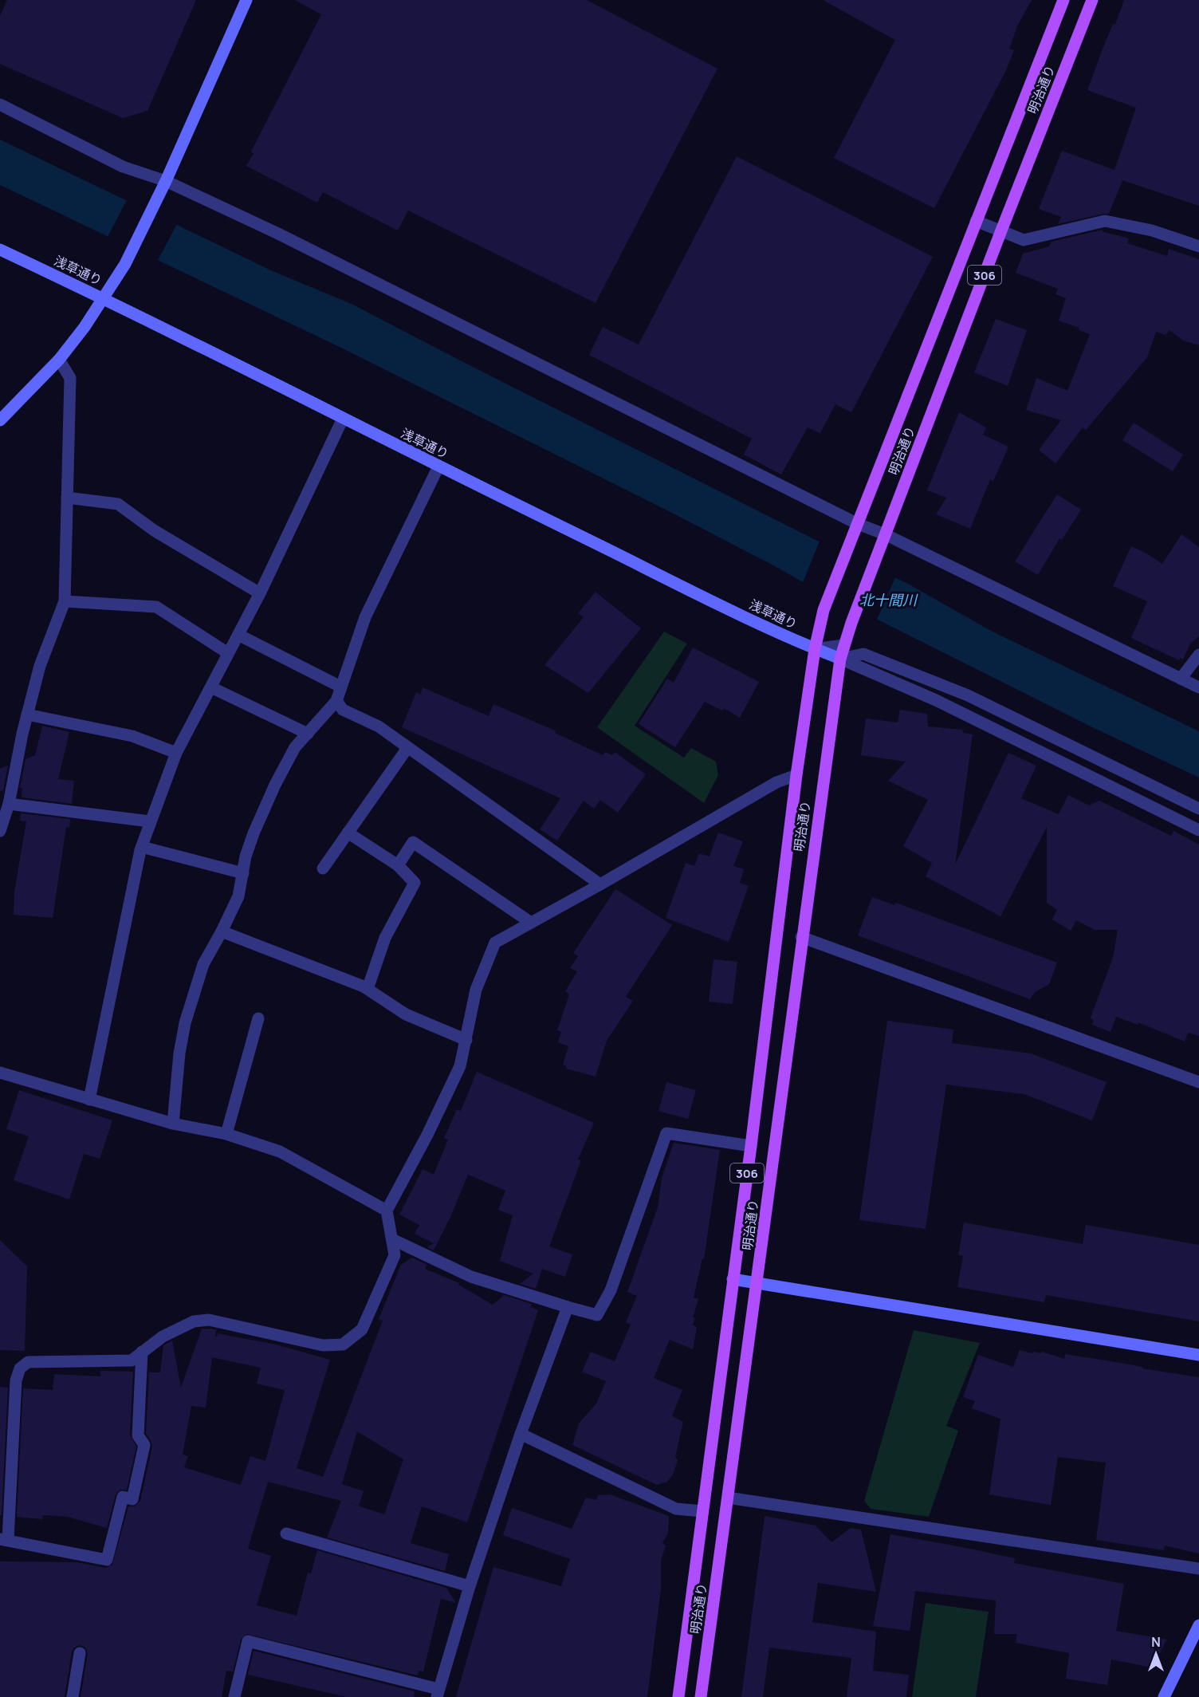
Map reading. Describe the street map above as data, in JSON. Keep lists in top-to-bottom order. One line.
{"streets":{"main road":["明治通り","306"],"street":["浅草通り"]},"crossings":[["明治通り","浅草通り"]],"water":["北十間川"],"north":"top"}
